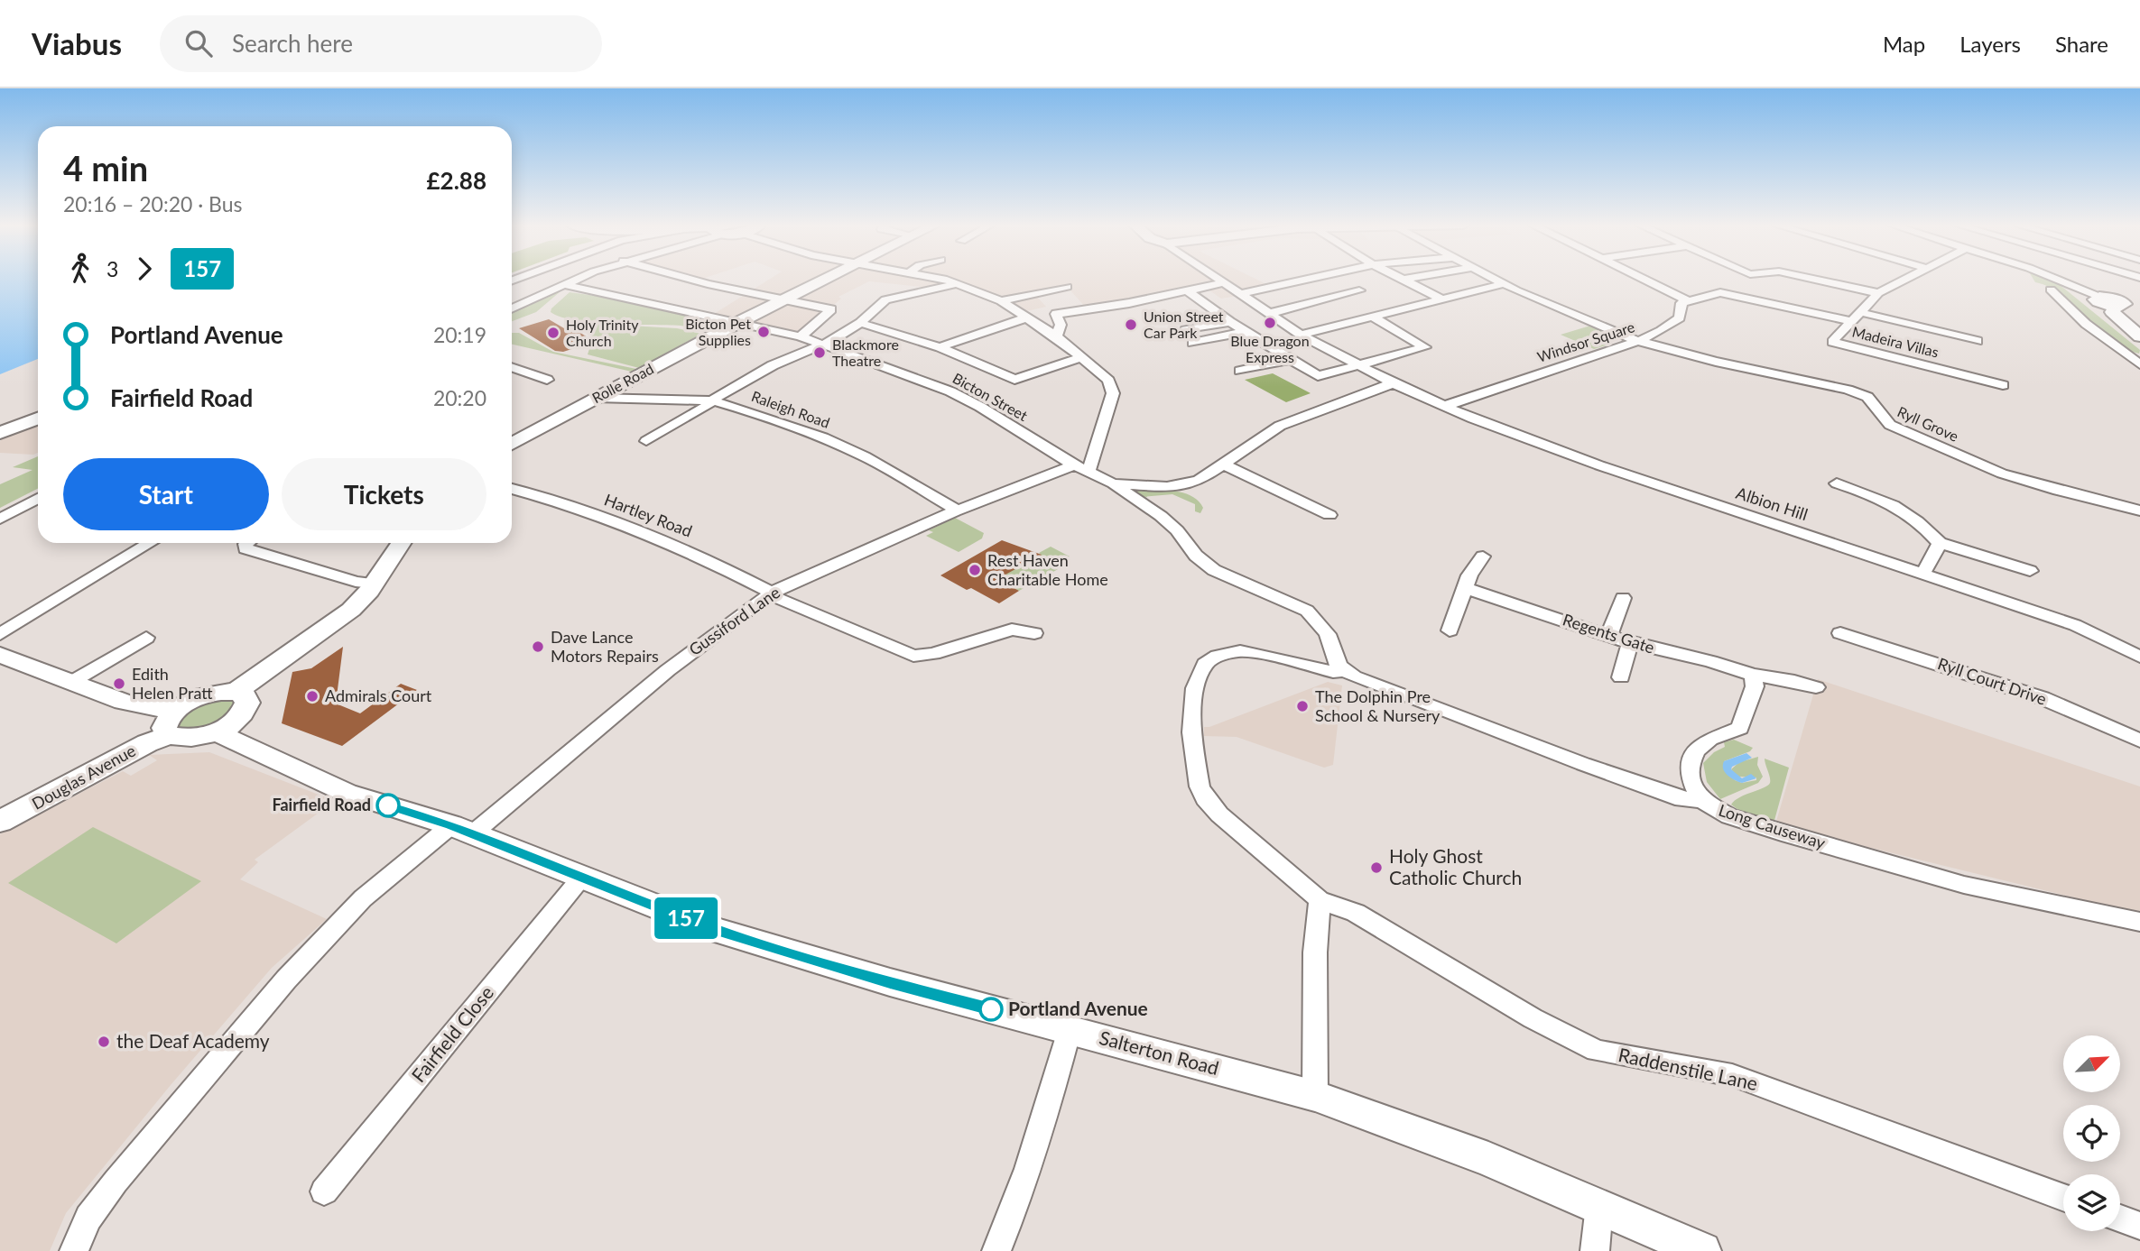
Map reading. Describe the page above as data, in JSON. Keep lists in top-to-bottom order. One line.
{"streets":{"main road":["Rolle Road","Salterton Road"],"street":["Windsor Square","Madeira Villas","Bicton Street","Raleigh Road","Ryll Grove","Albion Hill","Hartley Road","Gussiford Lane","Regents Gate","Ryll Court Drive","Douglas Avenue","Long Causeway","Fairfield Close","Raddenstile Lane"]},"crossings":[["Windsor Square","Ryll Grove"],["Windsor Square","Albion Hill"],["Rolle Road","Bicton Street"],["Rolle Road","Raleigh Road"],["Bicton Street","Gussiford Lane"],["Bicton Street","Long Causeway"],["Bicton Street","Raddenstile Lane"],["Raleigh Road","Gussiford Lane"],["Hartley Road","Gussiford Lane"],["Gussiford Lane","Salterton Road"],["Long Causeway","Raddenstile Lane"],["Fairfield Close","Salterton Road"]],"places":["Blue Dragon Express","Union Street Car Park","Bicton Pet Supplies","Holy Trinity Church","Blackmore Theatre","Rest Haven Charitable Home","Dave Lance Motors Repairs","Edith Helen Pratt","Admirals Court","The Dolphin Pre School & Nursery","Fairfield Road","Holy Ghost Catholic Church","Portland Avenue","the Deaf Academy"],"lines":["bus line 157"],"north":"top right","page":{"header":"Viabus","search":"Search here","nav":["Map","Layers","Share"],"on_map":"157","heading":["4 min","20:16 – 20:20 · Bus","£2.88"],"legs":["3","157"],"list":[{"name":"Portland Avenue","value":"20:19"},{"name":"Fairfield Road","value":"20:20"}],"buttons":["Start","Tickets"]}}
